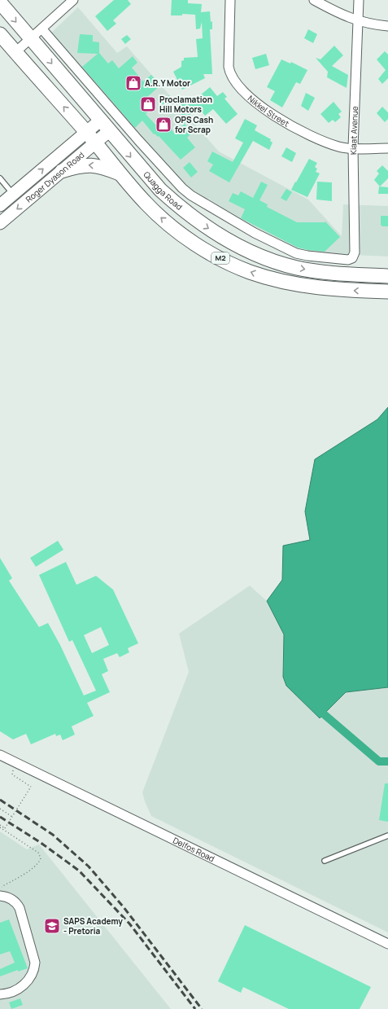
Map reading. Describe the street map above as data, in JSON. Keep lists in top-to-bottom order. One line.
{"streets":{"main road":["Roger Dyason Road","Quagga Road","M2"],"street":["Nikkel Street","Kiaat Avenue","Delfos Road"]},"crossings":[["Nikkel Street","Kiaat Avenue"],["Roger Dyason Road","Quagga Road"],["Roger Dyason Road","M2"]],"places":{"shop":["A.R.Y Motor","Proclamation Hill Motors","OPS Cash for Scrap"],"school or university":["SAPS Academy - Pretoria"]}}
